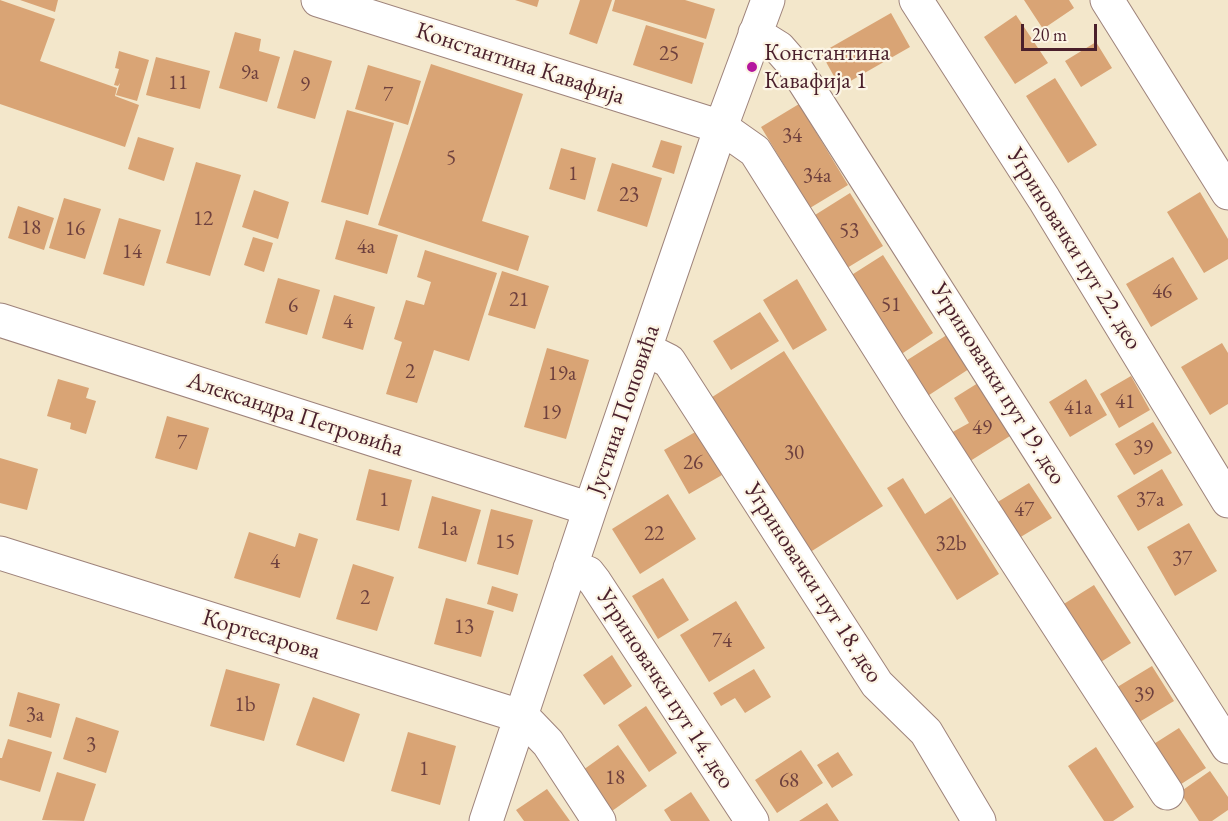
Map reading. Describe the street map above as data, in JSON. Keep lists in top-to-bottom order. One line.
{"streets":{"street":["Константина Кавафија","Угриновачки пут 22. део","Угриновачки пут 19. део","Јустина Поповића","Александра Петровића","Угриновачки пут 18. део","Кортесарова","Угриновачки пут 14. део"]},"crossings":[["Константина Кавафија","Јустина Поповића"],["Угриновачки пут 19. део","Јустина Поповића"],["Јустина Поповића","Александра Петровића"],["Јустина Поповића","Угриновачки пут 18. део"],["Јустина Поповића","Кортесарова"],["Јустина Поповића","Угриновачки пут 14. део"]],"places":["Константина Кавафија 1"],"house_numbers":["25","9a","11","9","7","34","5","1","34a","23","12","18","16","53","4a","14","46","21","51","6","4","2","19a","41","41a","19","49","7","39","30","26","1","37a","47","1a","22","15","32b","37","4","2","13","74","39","1b","3a","3","1","18","68"],"scale_bar":"20 m"}
